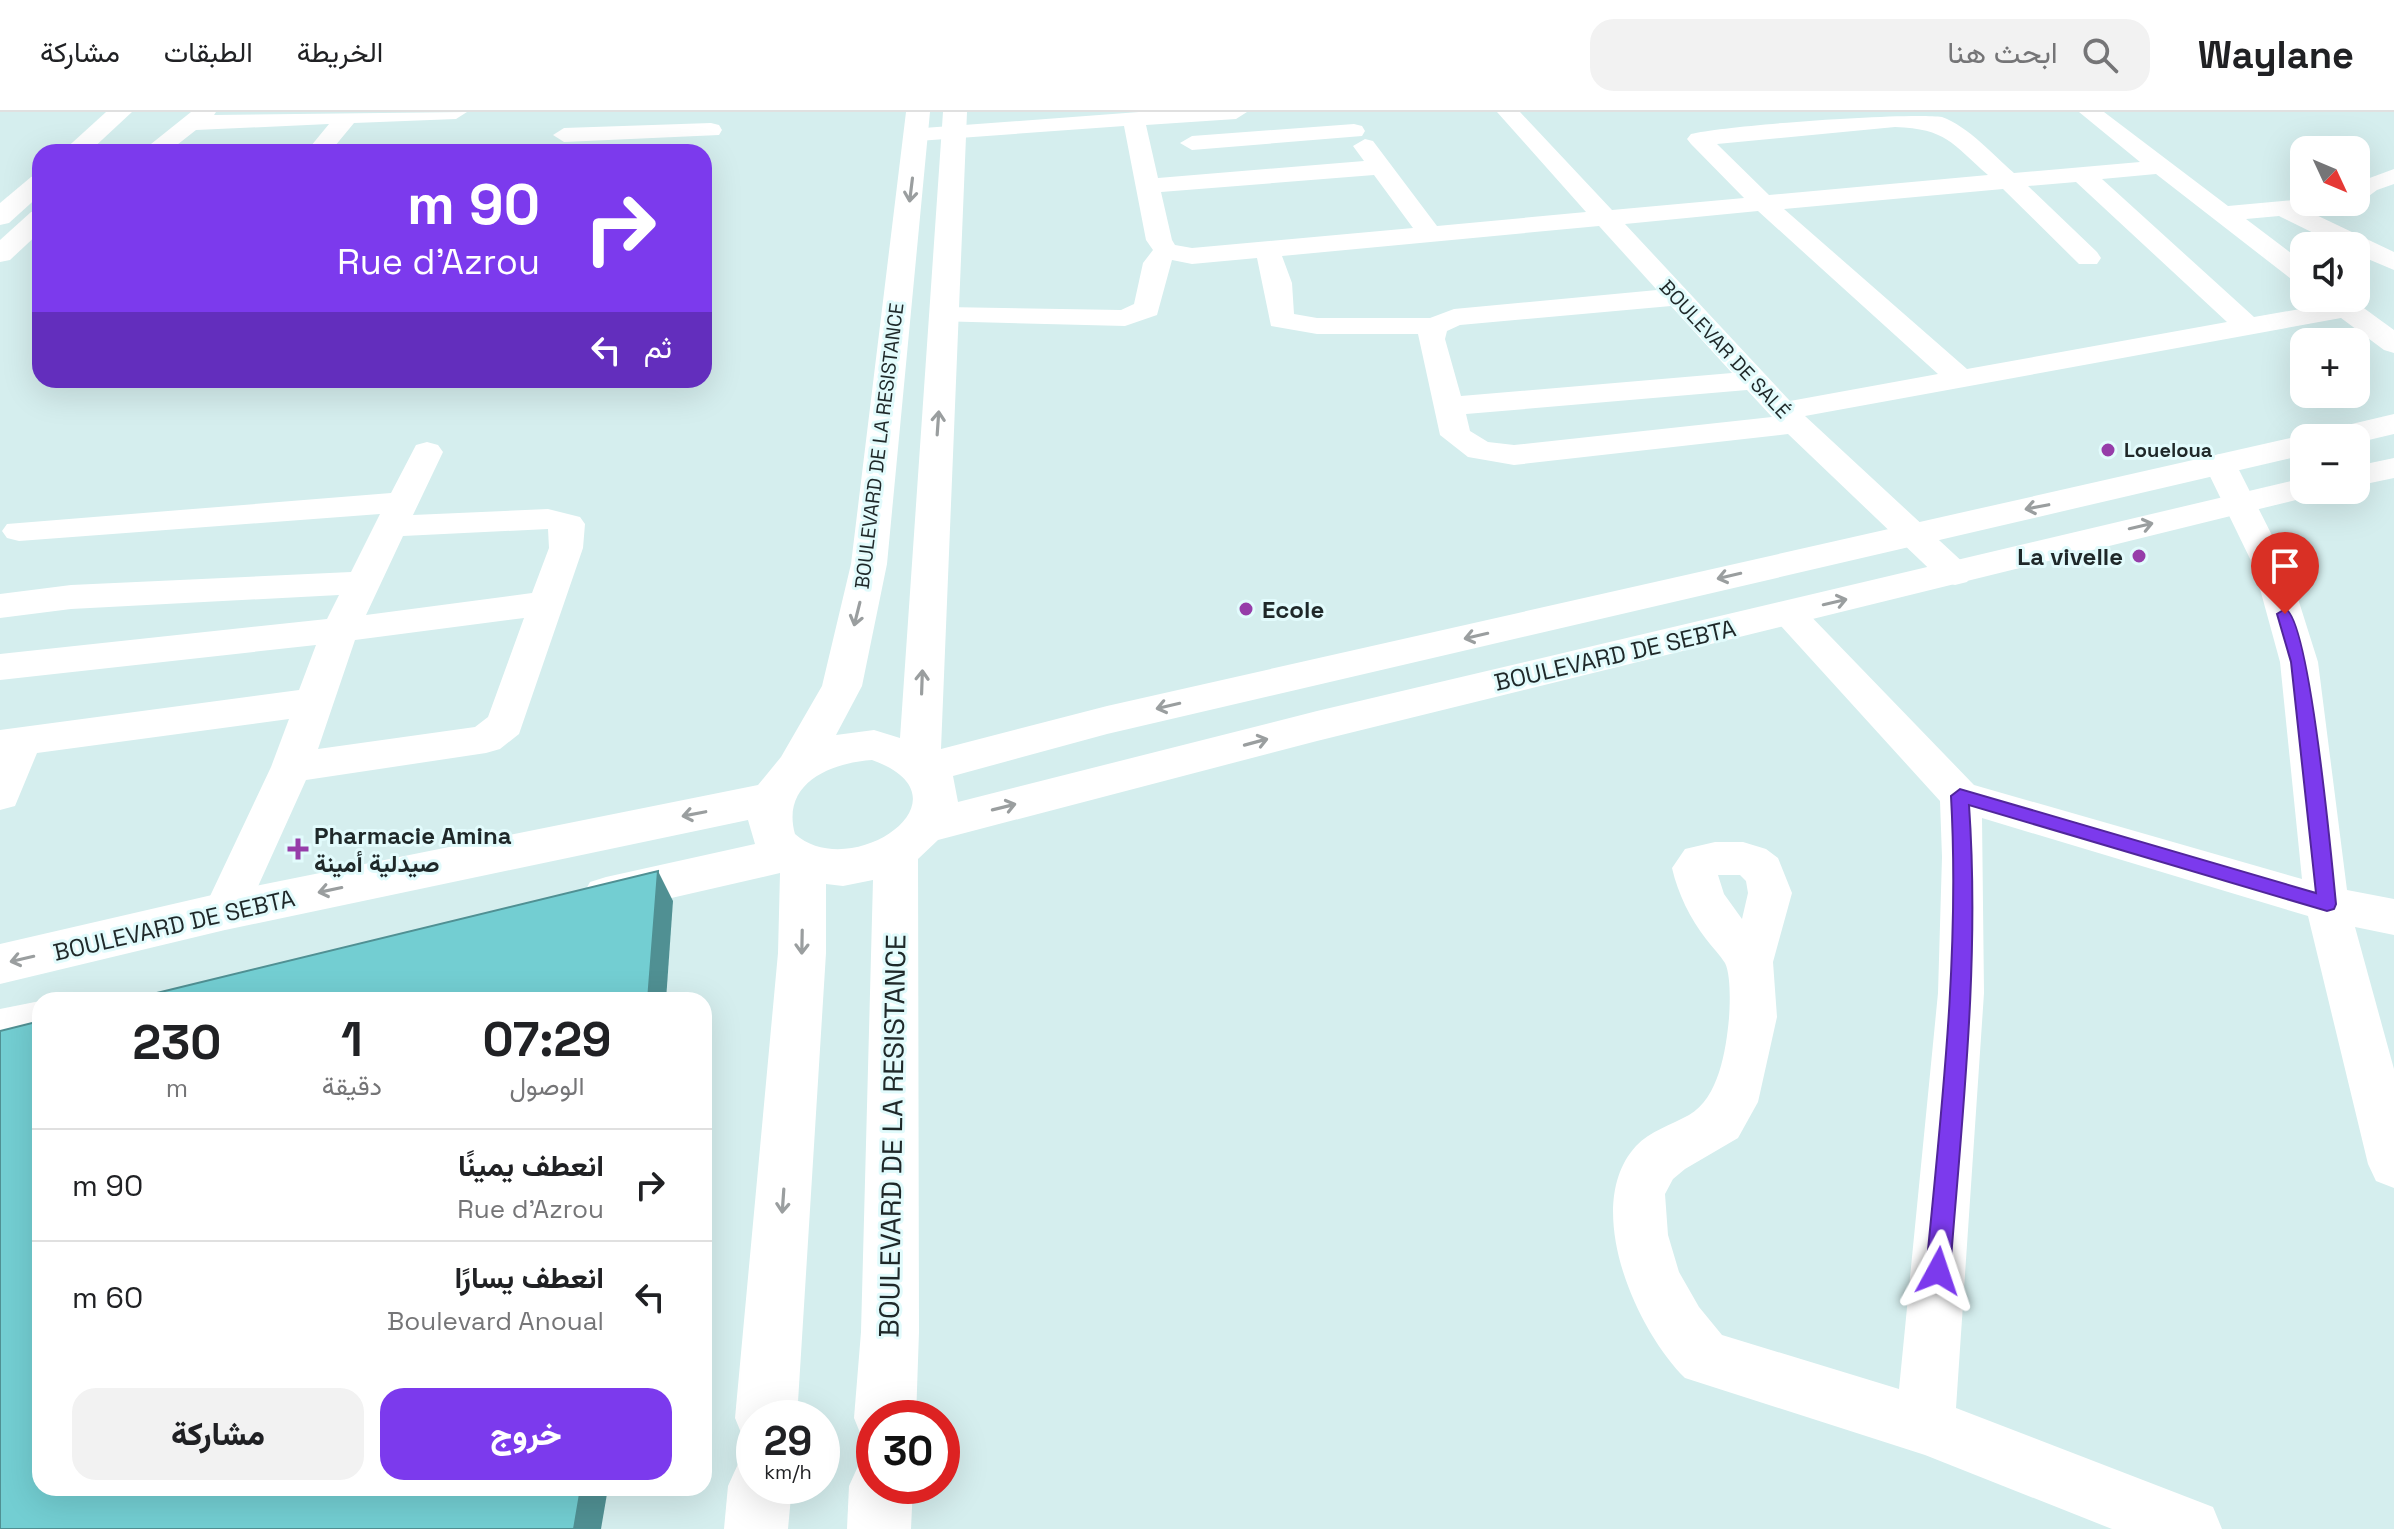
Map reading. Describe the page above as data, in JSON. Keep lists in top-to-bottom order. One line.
{"streets":{"main road":["BOULEVARD DE LA RESISTANCE","BOULEVARD DE SEBTA"],"street":["BOULEVAR DE SALÉ"]},"crossings":[["BOULEVAR DE SALÉ","BOULEVARD DE SEBTA"],["BOULEVARD DE LA RESISTANCE","BOULEVARD DE SEBTA"]],"places":{"other":["Loueloua","La vivelle","Ecole"],"health":["Pharmacie Amina صيدلية أمينة"]},"north":"bottom right","page":{"header":"Waylane","search":"ابحث هنا","nav":["الخريطة","الطبقات","مشاركة"],"map_buttons":["+","−"],"turn":["90 m","Rue d'Azrou"],"then":"ثم","eta":["07:29","الوصول","1","دقيقة","230","m"],"list":[{"name":"انعطف يمينًا","note":"Rue d'Azrou","value":"90 m"},{"name":"انعطف يسارًا","note":"Boulevard Anoual","value":"60 m"}],"buttons":["خروج","مشاركة"],"speed":"29 km/h","limit":"30"}}
